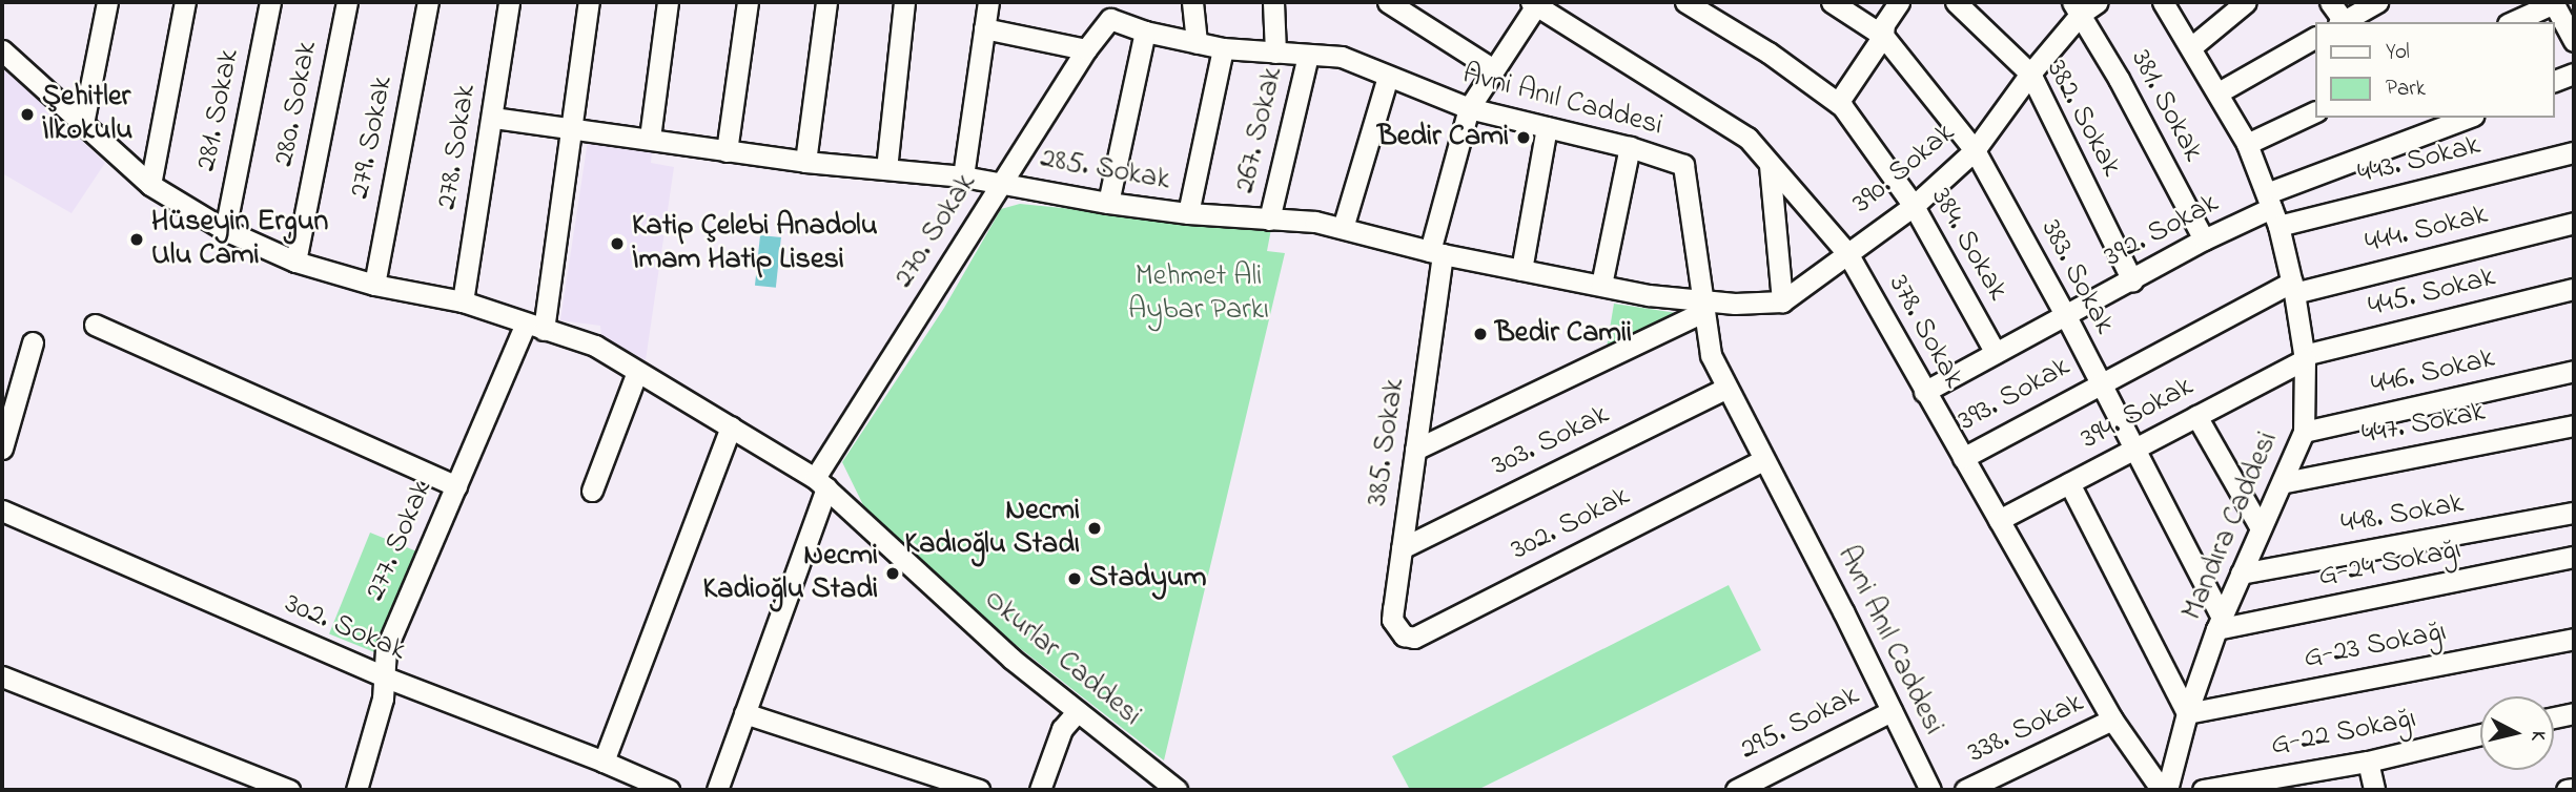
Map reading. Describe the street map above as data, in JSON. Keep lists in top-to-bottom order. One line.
{"streets":{"street":["Avni Anıl Caddesi","280. Sokak","381. Sokak","281. Sokak","382. Sokak","267. Sokak","279. Sokak","278. Sokak","443. Sokak","390. Sokak","285. Sokak","444. Sokak","270. Sokak","392. Sokak","384. Sokak","383. Sokak","445. Sokak","378. Sokak","446. Sokak","393. Sokak","394. Sokak","447. Sokak","303. Sokak","385. Sokak","448. Sokak","302. Sokak","Mandıra Caddesi","277. Sokak","G-24 Sokağı","G-23 Sokağı","Okurlar Caddesi","295. Sokak","338. Sokak","G-22 Sokağı"]},"crossings":[["Avni Anıl Caddesi","267. Sokak"],["Avni Anıl Caddesi","285. Sokak"],["Avni Anıl Caddesi","270. Sokak"],["Avni Anıl Caddesi","303. Sokak"],["Avni Anıl Caddesi","385. Sokak"],["Avni Anıl Caddesi","302. Sokak"],["Avni Anıl Caddesi","295. Sokak"],["280. Sokak","Okurlar Caddesi"],["381. Sokak","390. Sokak"],["381. Sokak","392. Sokak"],["281. Sokak","Okurlar Caddesi"],["382. Sokak","390. Sokak"],["382. Sokak","392. Sokak"],["267. Sokak","285. Sokak"],["279. Sokak","Okurlar Caddesi"],["278. Sokak","285. Sokak"],["278. Sokak","Okurlar Caddesi"],["443. Sokak","392. Sokak"],["443. Sokak","Mandıra Caddesi"],["390. Sokak","384. Sokak"],["390. Sokak","383. Sokak"],["390. Sokak","378. Sokak"],["285. Sokak","270. Sokak"],["285. Sokak","385. Sokak"],["285. Sokak","277. Sokak"],["444. Sokak","393. Sokak"],["444. Sokak","Mandıra Caddesi"],["270. Sokak","Okurlar Caddesi"],["392. Sokak","384. Sokak"],["392. Sokak","383. Sokak"],["392. Sokak","378. Sokak"],["392. Sokak","Mandıra Caddesi"],["383. Sokak","393. Sokak"],["383. Sokak","394. Sokak"],["383. Sokak","Mandıra Caddesi"],["383. Sokak","G-24 Sokağı"],["445. Sokak","394. Sokak"],["445. Sokak","Mandıra Caddesi"],["378. Sokak","393. Sokak"],["378. Sokak","394. Sokak"],["378. Sokak","385. Sokak"],["378. Sokak","338. Sokak"],["446. Sokak","Mandıra Caddesi"],["393. Sokak","Mandıra Caddesi"],["394. Sokak","Mandıra Caddesi"],["447. Sokak","Mandıra Caddesi"],["303. Sokak","385. Sokak"],["385. Sokak","302. Sokak"],["448. Sokak","Mandıra Caddesi"],["302. Sokak","277. Sokak"],["Mandıra Caddesi","G-24 Sokağı"],["Mandıra Caddesi","G-23 Sokağı"],["277. Sokak","Okurlar Caddesi"]],"parks":["Mehmet Ali Aybar Parkı"],"places":["Şehitler İlkokulu","Bedir Cami","Hüseyin Ergun Ulu Cami","Katip Çelebi Anadolu İmam Hatip Lisesi","Bedir Camii","Necmi Kadıoğlu Stadı","Necmi Kadioğlu Stadi","Stadyum"],"legend":["Yol","Park"],"north":"right"}
